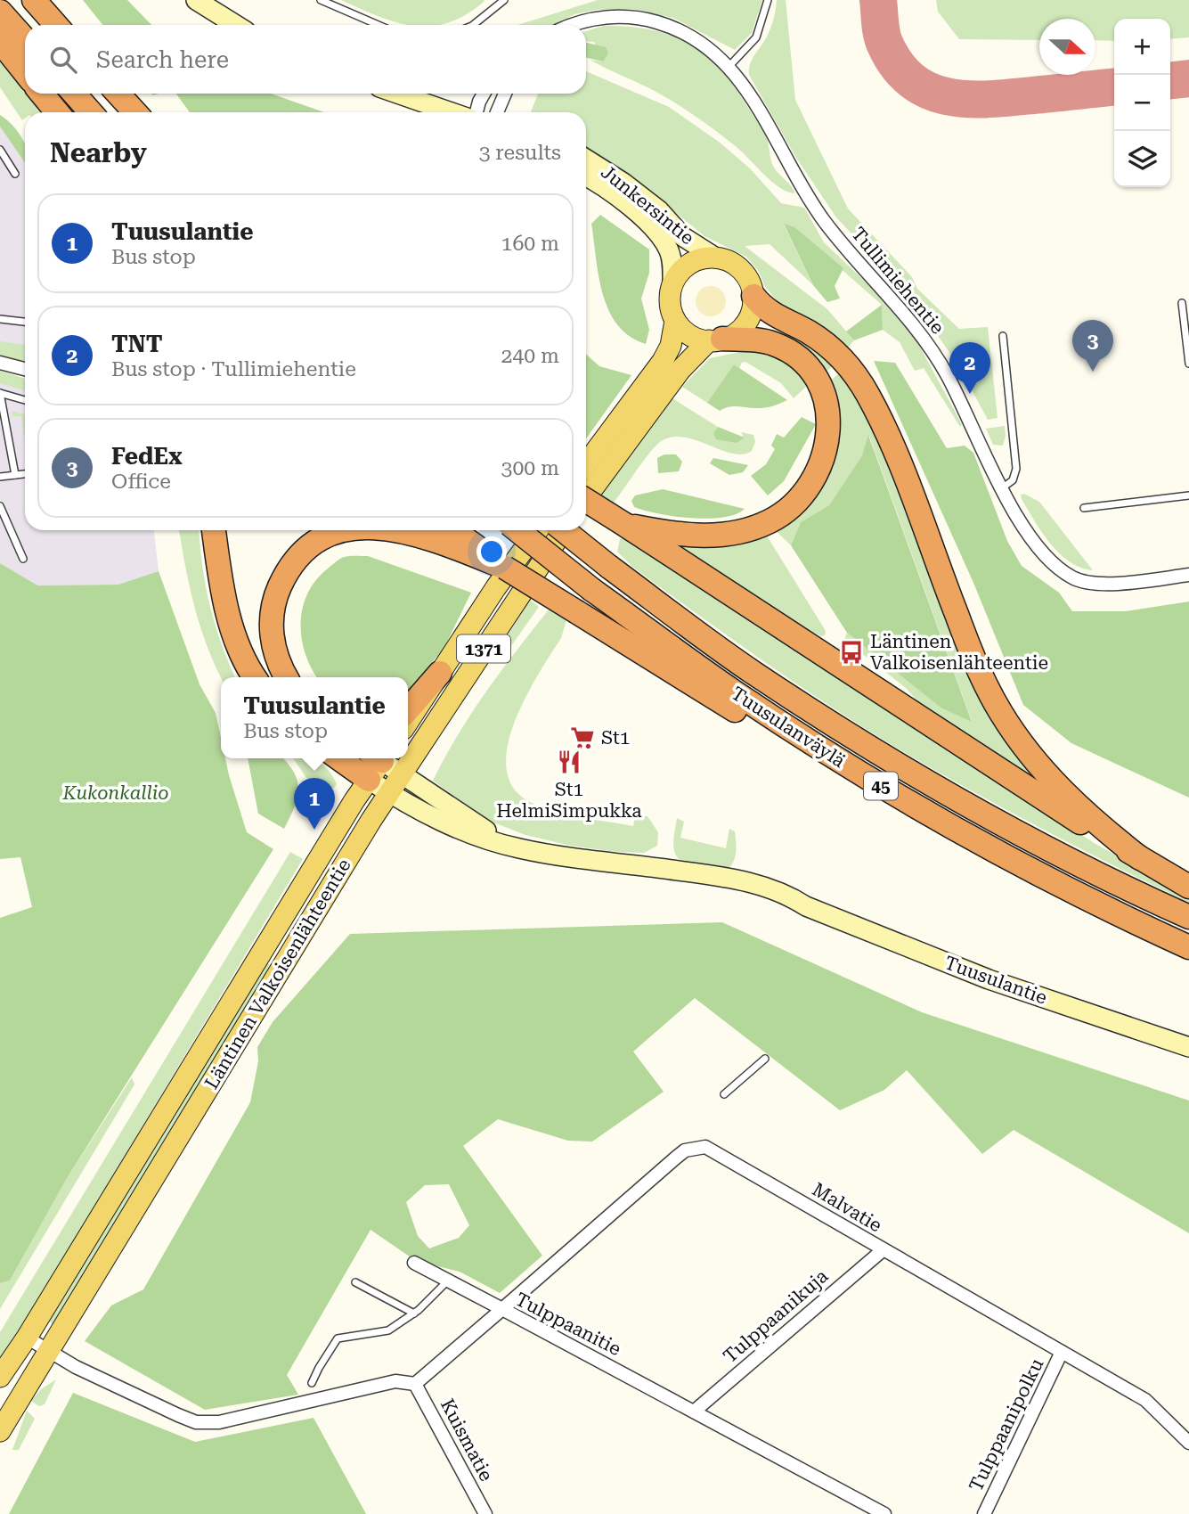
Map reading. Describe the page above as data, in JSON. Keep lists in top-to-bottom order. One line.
{"streets":{"highway":["Tuusulanväylä","45"],"main road":["Junkersintie","1371","Läntinen Valkoisenlähteentie","Tuusulantie"],"street":["Tullimiehentie","Malvatie","Tulppaanikuja","Tulppaanitie","Tulppaanipolku","Kuismatie"]},"crossings":[["Läntinen Valkoisenlähteentie","Tuusulantie"],["Malvatie","Tulppaanikuja"],["Malvatie","Tulppaanitie"],["Malvatie","Tulppaanipolku"],["Tulppaanikuja","Tulppaanitie"],["Tulppaanitie","Kuismatie"]],"parks":["Kukonkallio"],"places":{"bus stop":["Läntinen Valkoisenlähteentie"],"supermarket":["St1"],"restaurant":["St1 HelmiSimpukka"]},"north":"right","page":{"map_buttons":["+","−"],"search":"Search here","heading":["Nearby","3 results"],"list":[{"mark":"1","name":"Tuusulantie","note":"Bus stop","value":"160 m"},{"mark":"2","name":"TNT","note":"Bus stop · Tullimiehentie","value":"240 m"},{"mark":"3","name":"FedEx","note":"Office","value":"300 m"}],"pins":["3","2","1"],"popup":["Tuusulantie","Bus stop"]}}
